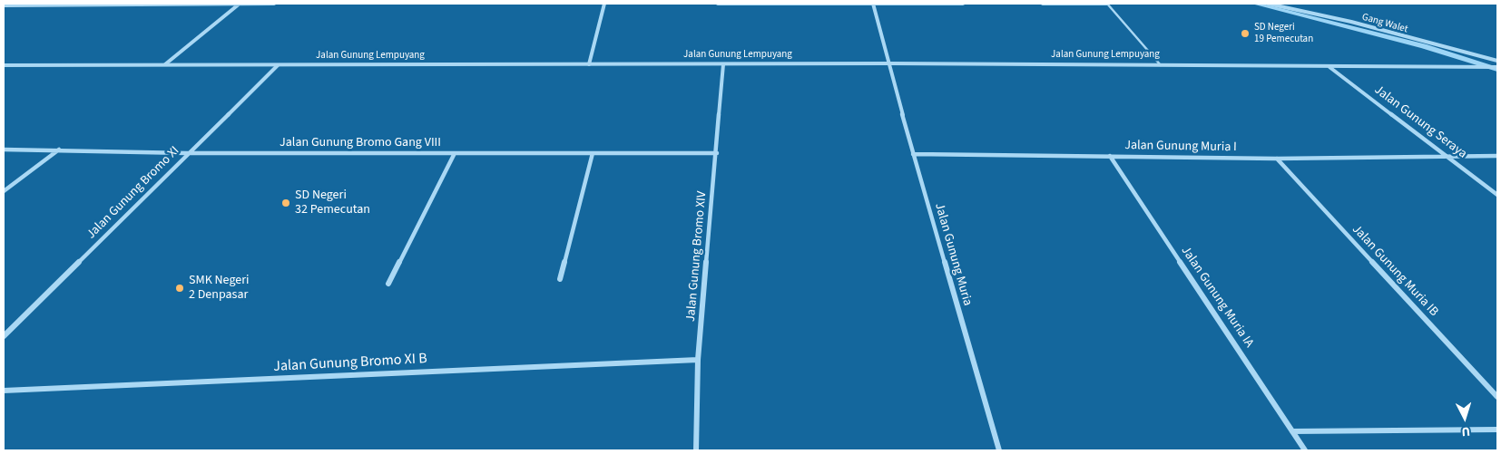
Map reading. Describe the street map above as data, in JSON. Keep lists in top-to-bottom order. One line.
{"streets":{"street":["Gang Walet","Jalan Gunung Lempuyang","Jalan Gunung Seraya","Jalan Gunung Bromo Gang VIII","Jalan Gunung Muria I","Jalan Gunung Bromo XI","Jalan Gunung Muria","Jalan Gunung Bromo XIV","Jalan Gunung Muria IB","Jalan Gunung Muria IA","Jalan Gunung Bromo XI B"]},"crossings":[["Gang Walet","Jalan Gunung Lempuyang"],["Jalan Gunung Lempuyang","Jalan Gunung Seraya"],["Jalan Gunung Lempuyang","Jalan Gunung Bromo XI"],["Jalan Gunung Lempuyang","Jalan Gunung Muria"],["Jalan Gunung Lempuyang","Jalan Gunung Bromo XIV"],["Jalan Gunung Seraya","Jalan Gunung Muria I"],["Jalan Gunung Bromo Gang VIII","Jalan Gunung Bromo XI"],["Jalan Gunung Bromo Gang VIII","Jalan Gunung Bromo XIV"],["Jalan Gunung Muria I","Jalan Gunung Muria"],["Jalan Gunung Muria I","Jalan Gunung Muria IB"],["Jalan Gunung Muria I","Jalan Gunung Muria IA"],["Jalan Gunung Bromo XIV","Jalan Gunung Bromo XI B"]],"places":["SD Negeri 19 Pemecutan","SD Negeri 32 Pemecutan","SMK Negeri 2 Denpasar"],"north":"bottom"}
